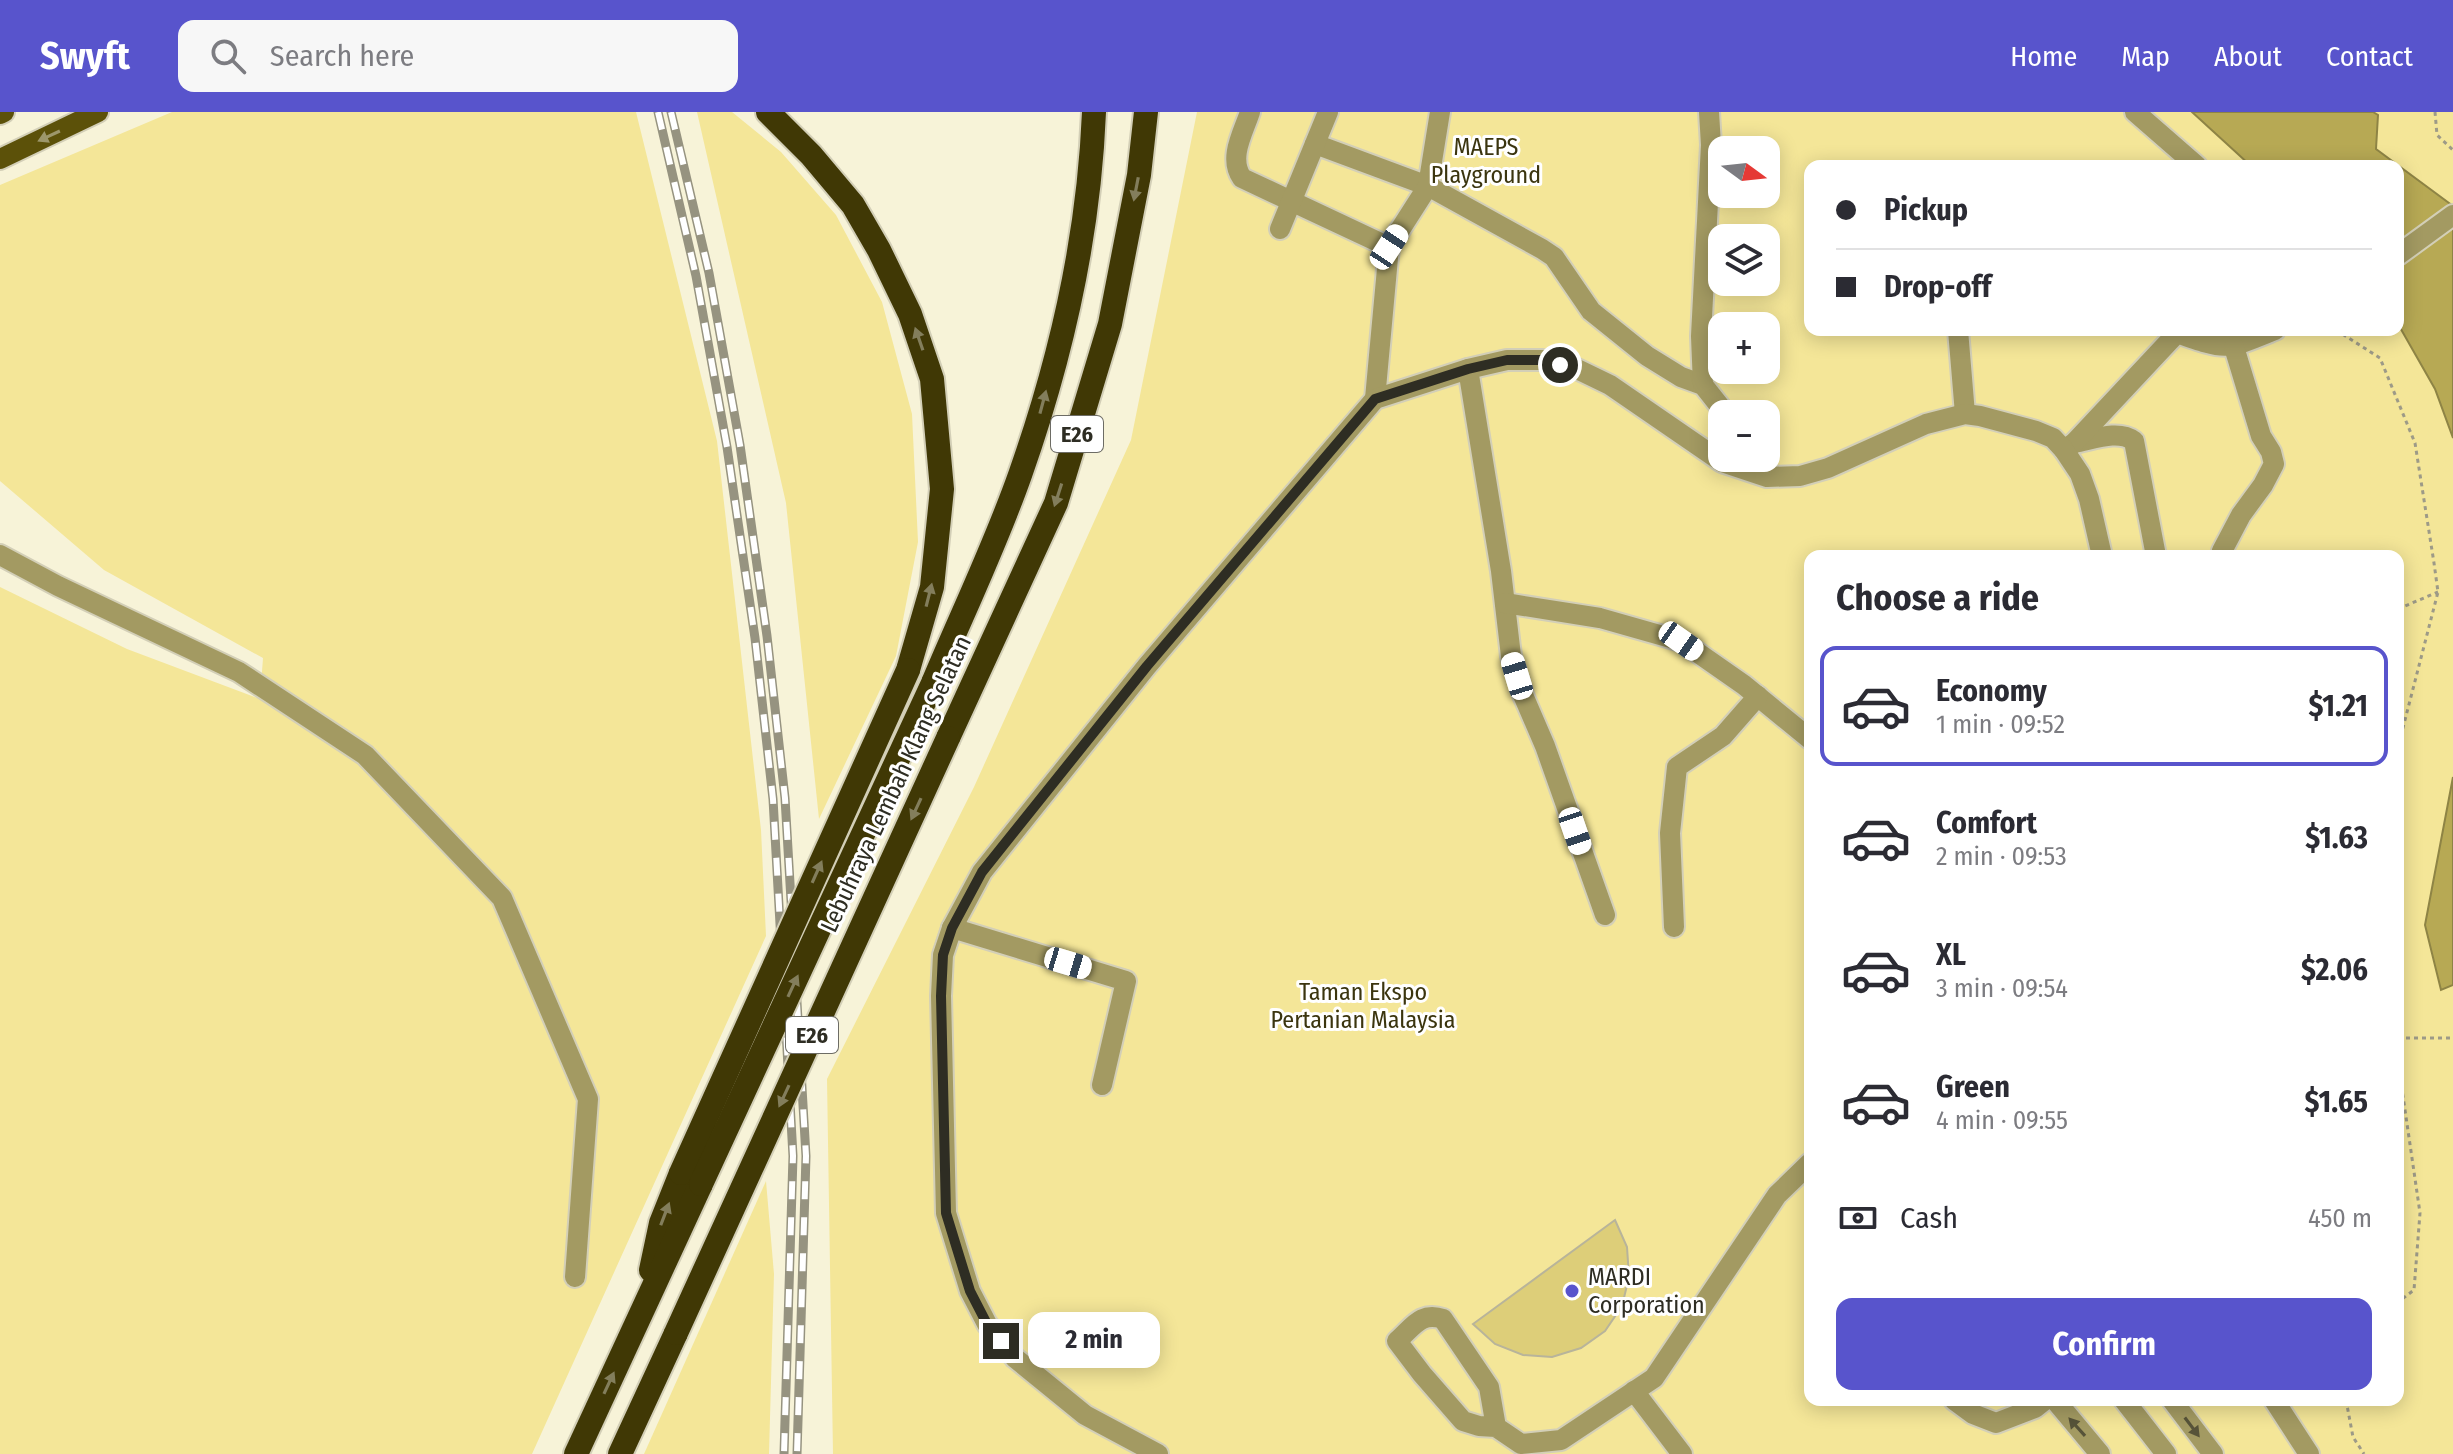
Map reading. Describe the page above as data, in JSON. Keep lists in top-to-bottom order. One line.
{"streets":{"highway":["E26","Lebuhraya Lembah Klang Selatan"]},"parks":["MAEPS Playground","Taman Ekspo Pertanian Malaysia"],"places":["MARDI Corporation"],"north":"right","page":{"header":"Swyft","search":"Search here","nav":["Home","Map","About","Contact"],"map_buttons":["+","−"],"banner":["Pickup","Drop-off"],"heading":"Choose a ride","list":[{"name":"Economy","note":"1 min · 09:52","value":"$1.21"},{"name":"Comfort","note":"2 min · 09:53","value":"$1.63"},{"name":"XL","note":"3 min · 09:54","value":"$2.06"},{"name":"Green","note":"4 min · 09:55","value":"$1.65"}],"pay":["Cash","450 m"],"buttons":"Confirm","bubble":"2 min"}}
